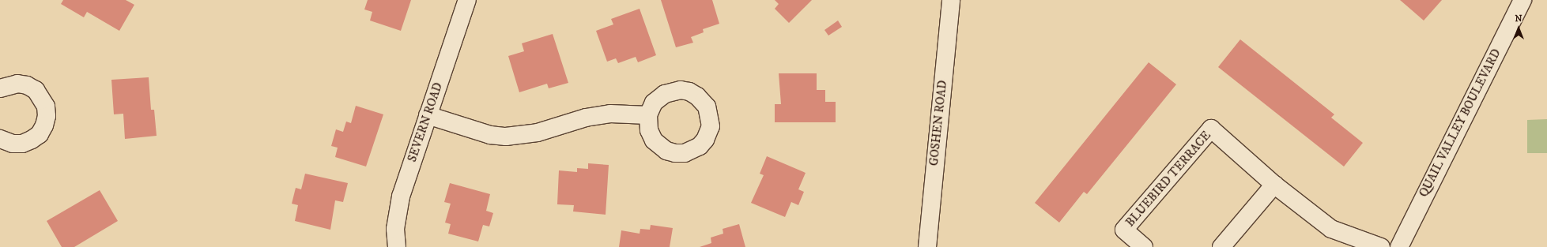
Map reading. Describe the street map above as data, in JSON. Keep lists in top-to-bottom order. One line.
{"streets":{"street":["SEVERN ROAD","GOSHEN ROAD","QUAIL VALLEY BOULEVARD","BLUEBIRD TERRACE"]},"north":"top"}
